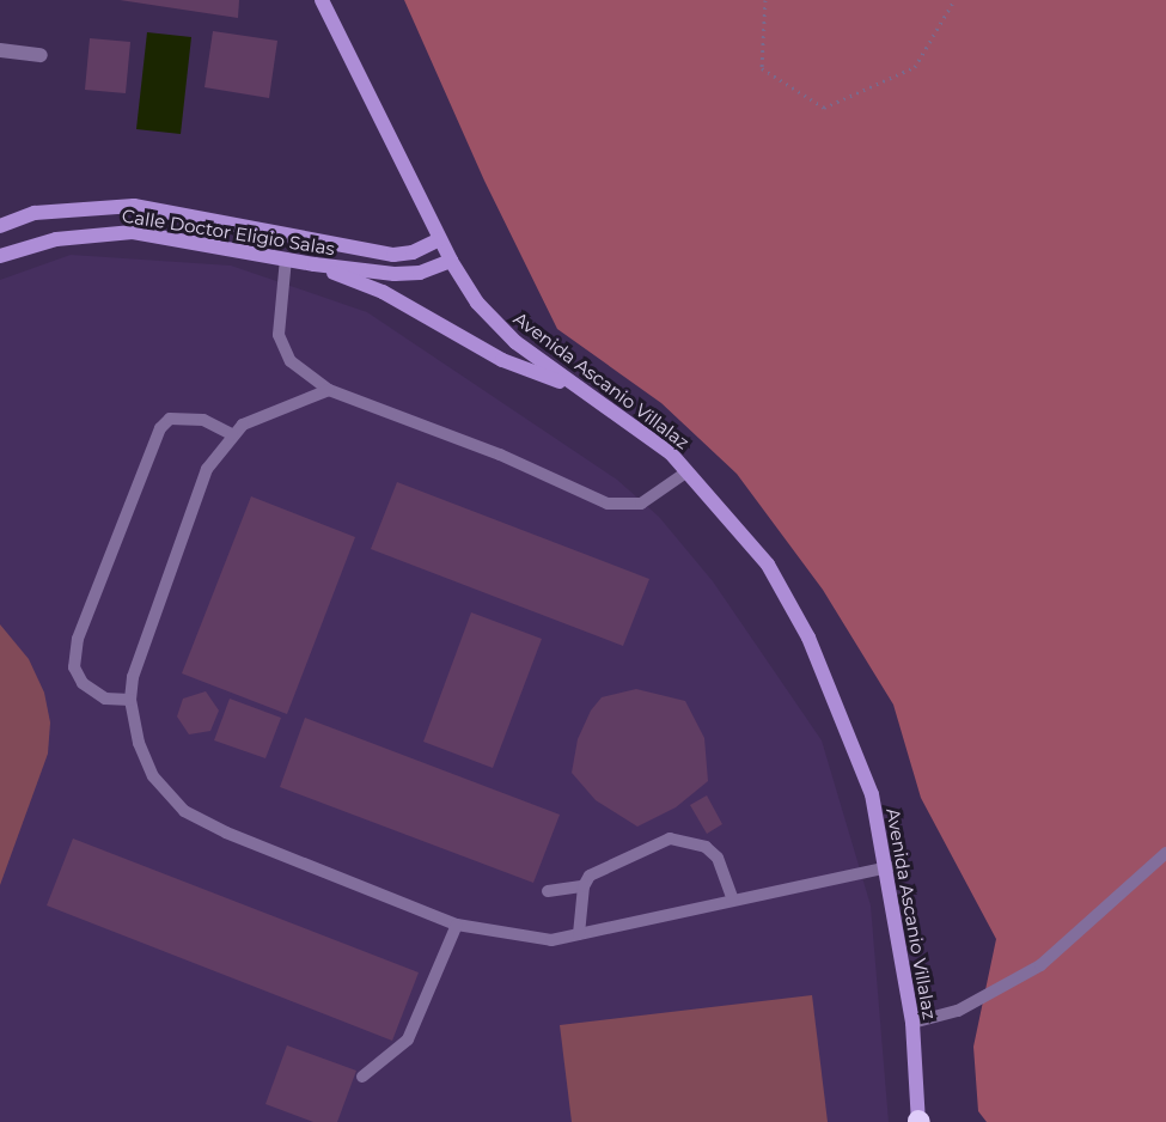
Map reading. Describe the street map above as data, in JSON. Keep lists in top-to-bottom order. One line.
{"streets":{"main road":["Calle Doctor Eligio Salas","Avenida Ascanio Villalaz"]},"crossings":[["Calle Doctor Eligio Salas","Avenida Ascanio Villalaz"]]}
